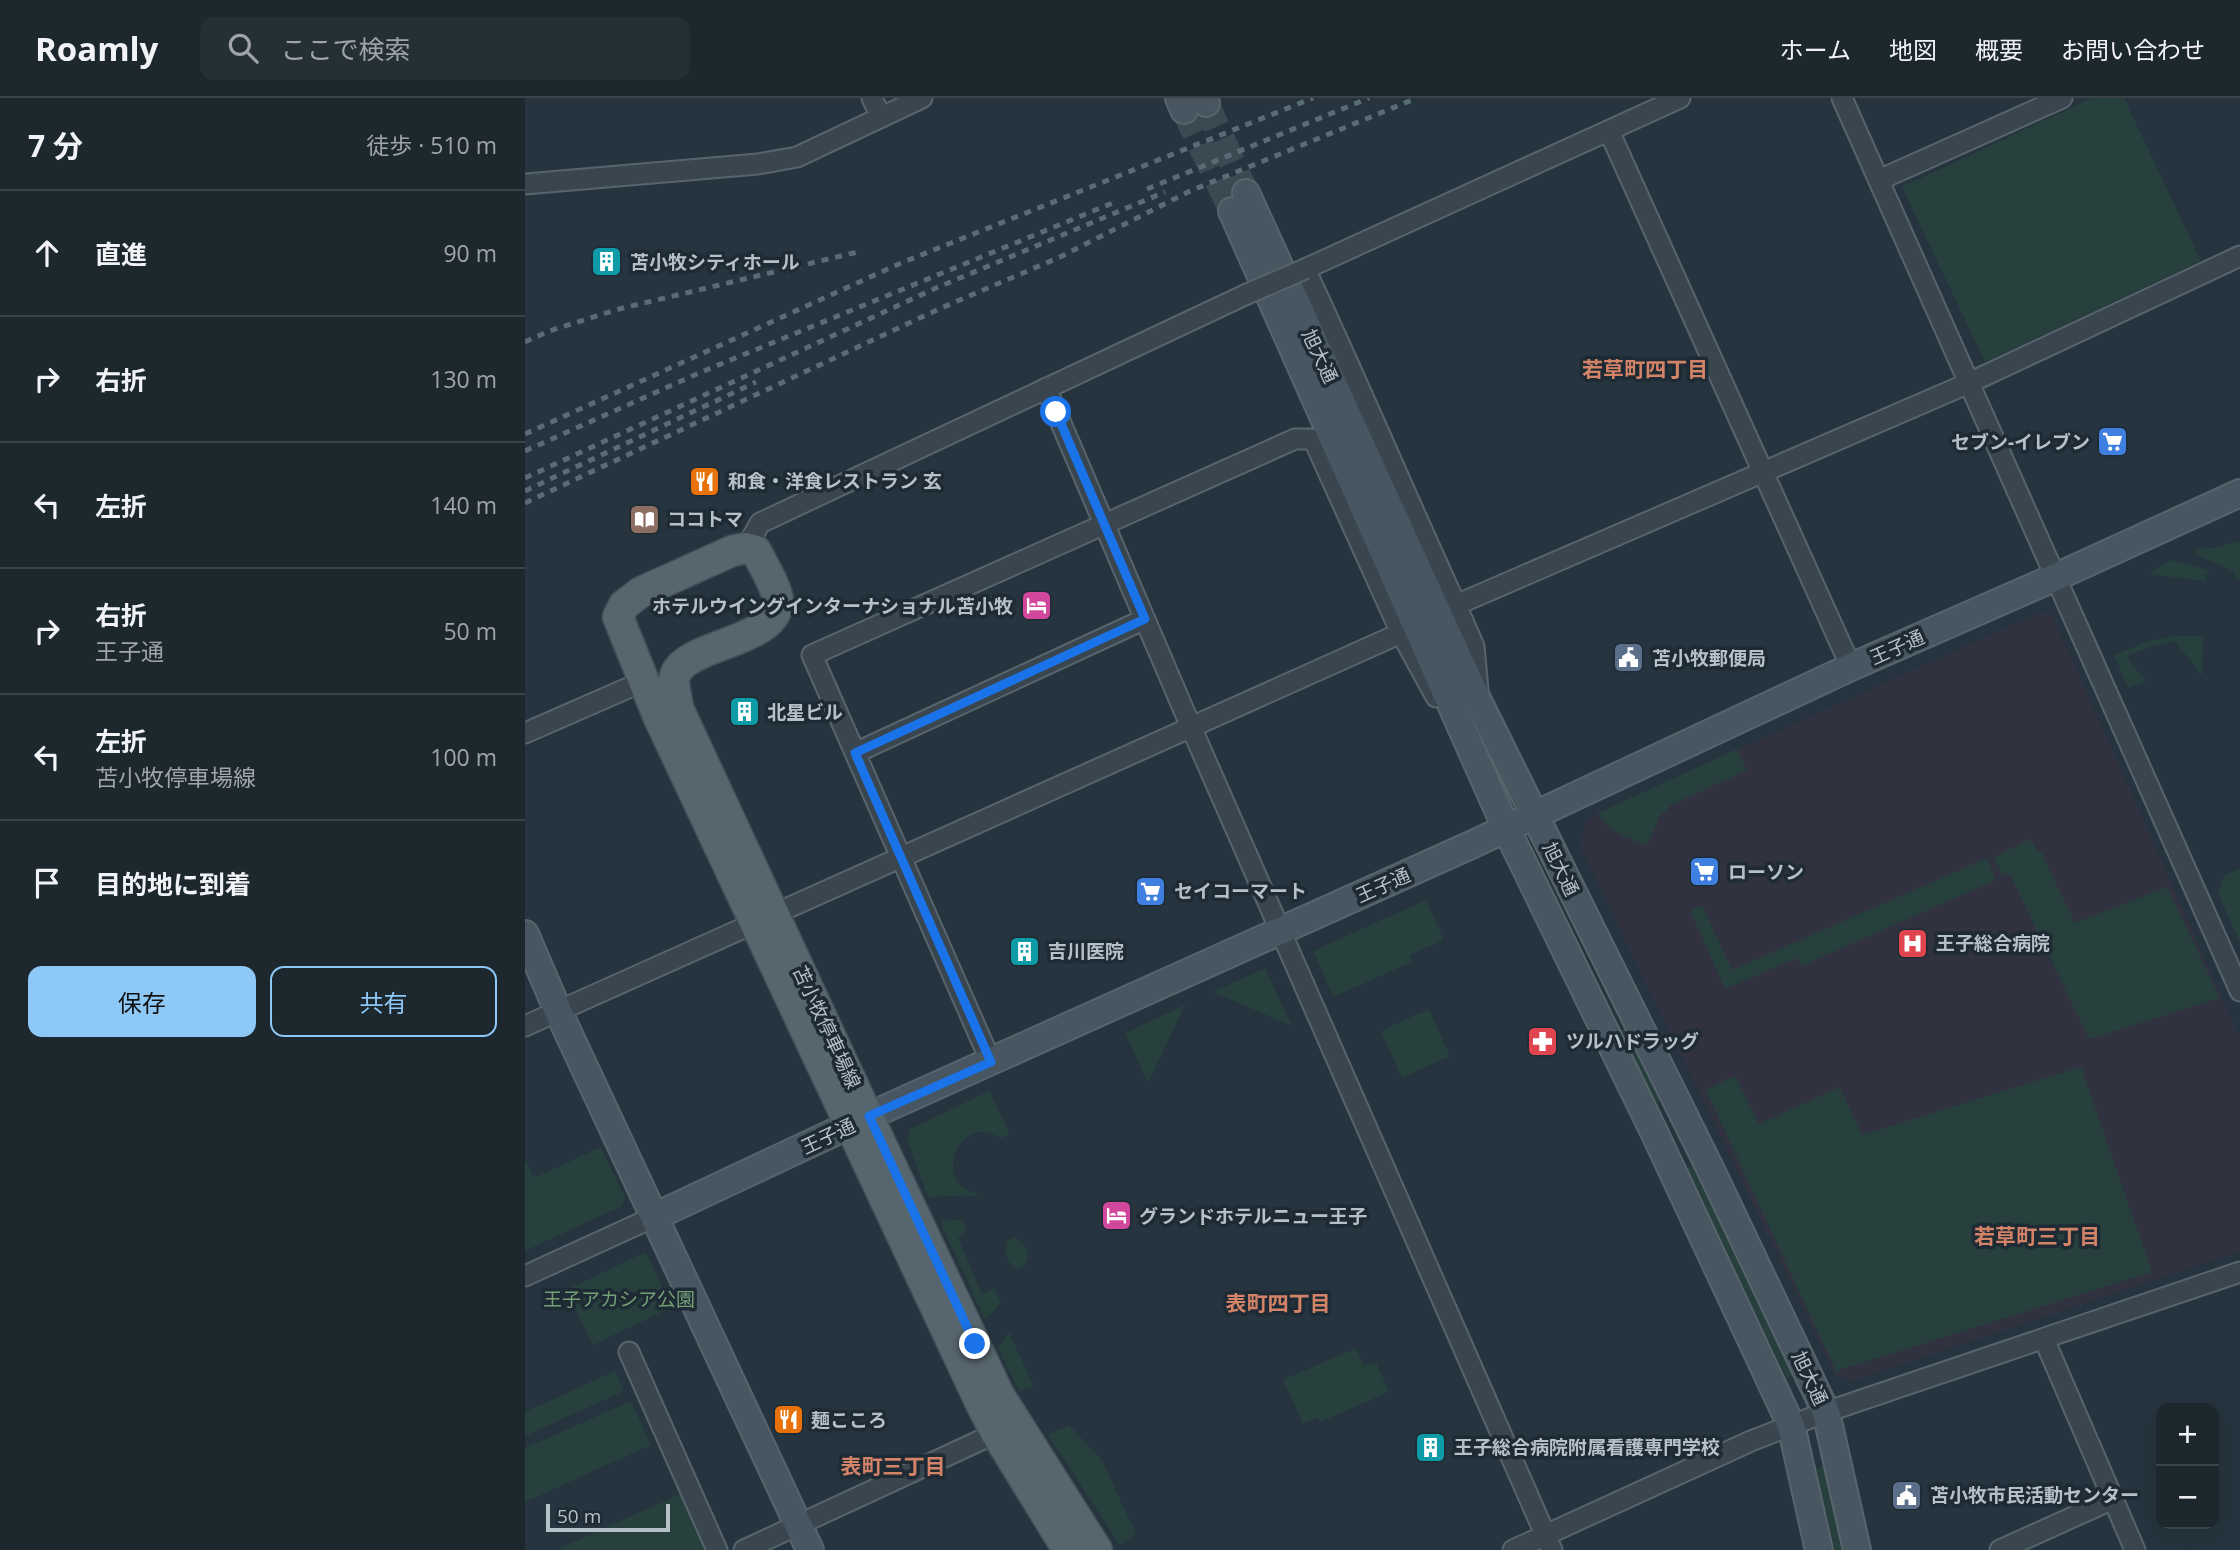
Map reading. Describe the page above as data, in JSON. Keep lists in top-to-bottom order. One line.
{"streets":{"main road":["苫小牧停車場線"],"street":["旭大通","王子通"]},"crossings":[["旭大通","王子通"],["王子通","苫小牧停車場線"]],"districts":["若草町四丁目","若草町三丁目","表町四丁目","表町三丁目"],"parks":["王子アカシア公園"],"places":{"building":["苫小牧シティホール","北星ビル","吉川医院","王子総合病院附属看護専門学校"],"supermarket":["セブン-イレブン","ローソン","セイコーマート"],"restaurant":["和食・洋食レストラン 玄","麺こころ"],"library":["ココトマ"],"hotel":["ホテルウイングインターナショナル苫小牧","グランドホテルニュー王子"],"public building":["苫小牧郵便局","苫小牧市民活動センター"],"hospital":["王子総合病院"],"pharmacy":["ツルハドラッグ"]},"scale_bar":"50 m","page":{"header":"Roamly","search":"ここで検索","nav":["ホーム","地図","概要","お問い合わせ"],"heading":["7 分","徒歩 · 510 m"],"list":[["直進","90 m"],["右折","130 m"],["左折","140 m"],["右折","王子通","50 m"],["左折","苫小牧停車場線","100 m"],"目的地に到着"],"buttons":["保存","共有"],"map_buttons":["+","−"],"scale":"50 m"}}
